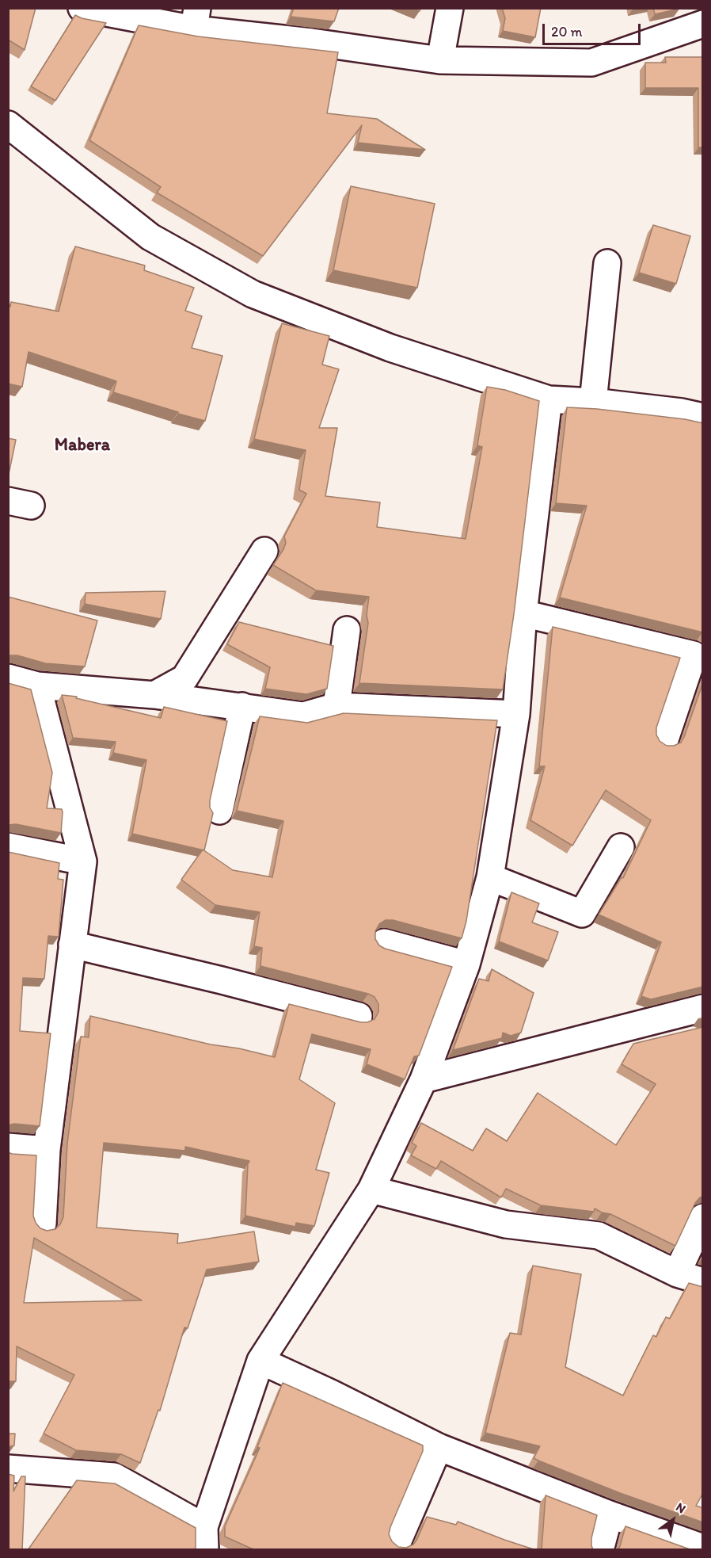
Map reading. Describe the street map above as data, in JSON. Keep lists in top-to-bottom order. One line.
{"districts":["Mabera"],"scale_bar":"20 m","north":"top right"}
